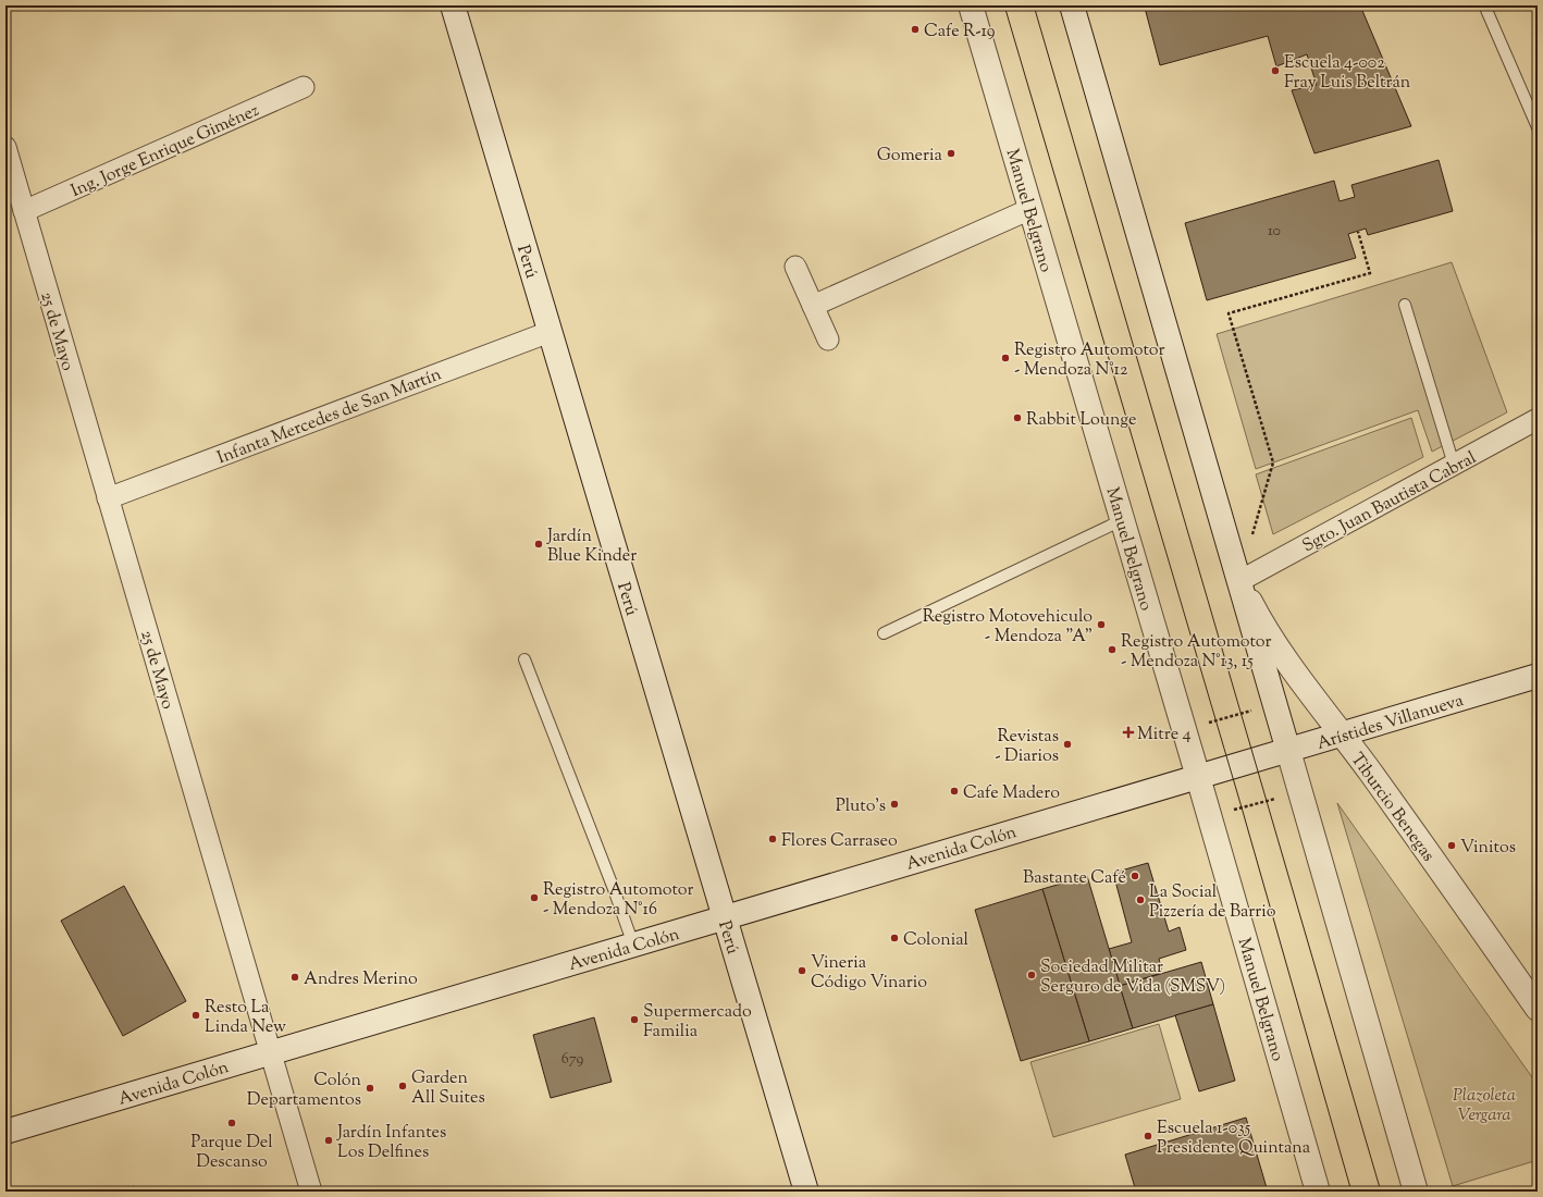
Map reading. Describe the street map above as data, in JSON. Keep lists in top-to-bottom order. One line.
{"streets":{"main road":["Manuel Belgrano","Perú","Arístides Villanueva","Tiburcio Benegas","Avenida Colón"],"street":["Ing. Jorge Enrique Giménez","25 de Mayo","Infanta Mercedes de San Martín","Sgto. Juan Bautista Cabral"]},"crossings":[["Ing. Jorge Enrique Giménez","25 de Mayo"],["Manuel Belgrano","Avenida Colón"],["Perú","Infanta Mercedes de San Martín"],["Perú","Avenida Colón"],["25 de Mayo","Infanta Mercedes de San Martín"],["25 de Mayo","Avenida Colón"],["Sgto. Juan Bautista Cabral","Tiburcio Benegas"],["Arístides Villanueva","Tiburcio Benegas"],["Arístides Villanueva","Avenida Colón"]],"parks":["Plazoleta Vergara"],"places":{"other":["Cafe R-19","Escuela 4-002 Fray Luis Beltrán","Gomeria","Registro Automotor - Mendoza N°12","Rabbit Lounge","Jardín Blue Kinder","Registro Motovehiculo - Mendoza \"A\"","Registro Automotor - Mendoza N°13, 15","Revistas - Diarios","Cafe Madero","Pluto's","Flores Carraseo","Vinitos","Bastante Café","Registro Automotor - Mendoza N°16","La Social Pizzería de Barrio","Colonial","Vineria Código Vinario","Sociedad Militar Serguro de Vida (SMSV)","Andres Merino","Resto La Linda New","Supermercado Familia","Garden All Suites","Colón Departamentos","Parque Del Descanso","Escuela 1-035 Presidente Quintana","Jardín Infantes Los Delfines"],"health":["Mitre 4"]},"house_numbers":["10","679"]}
